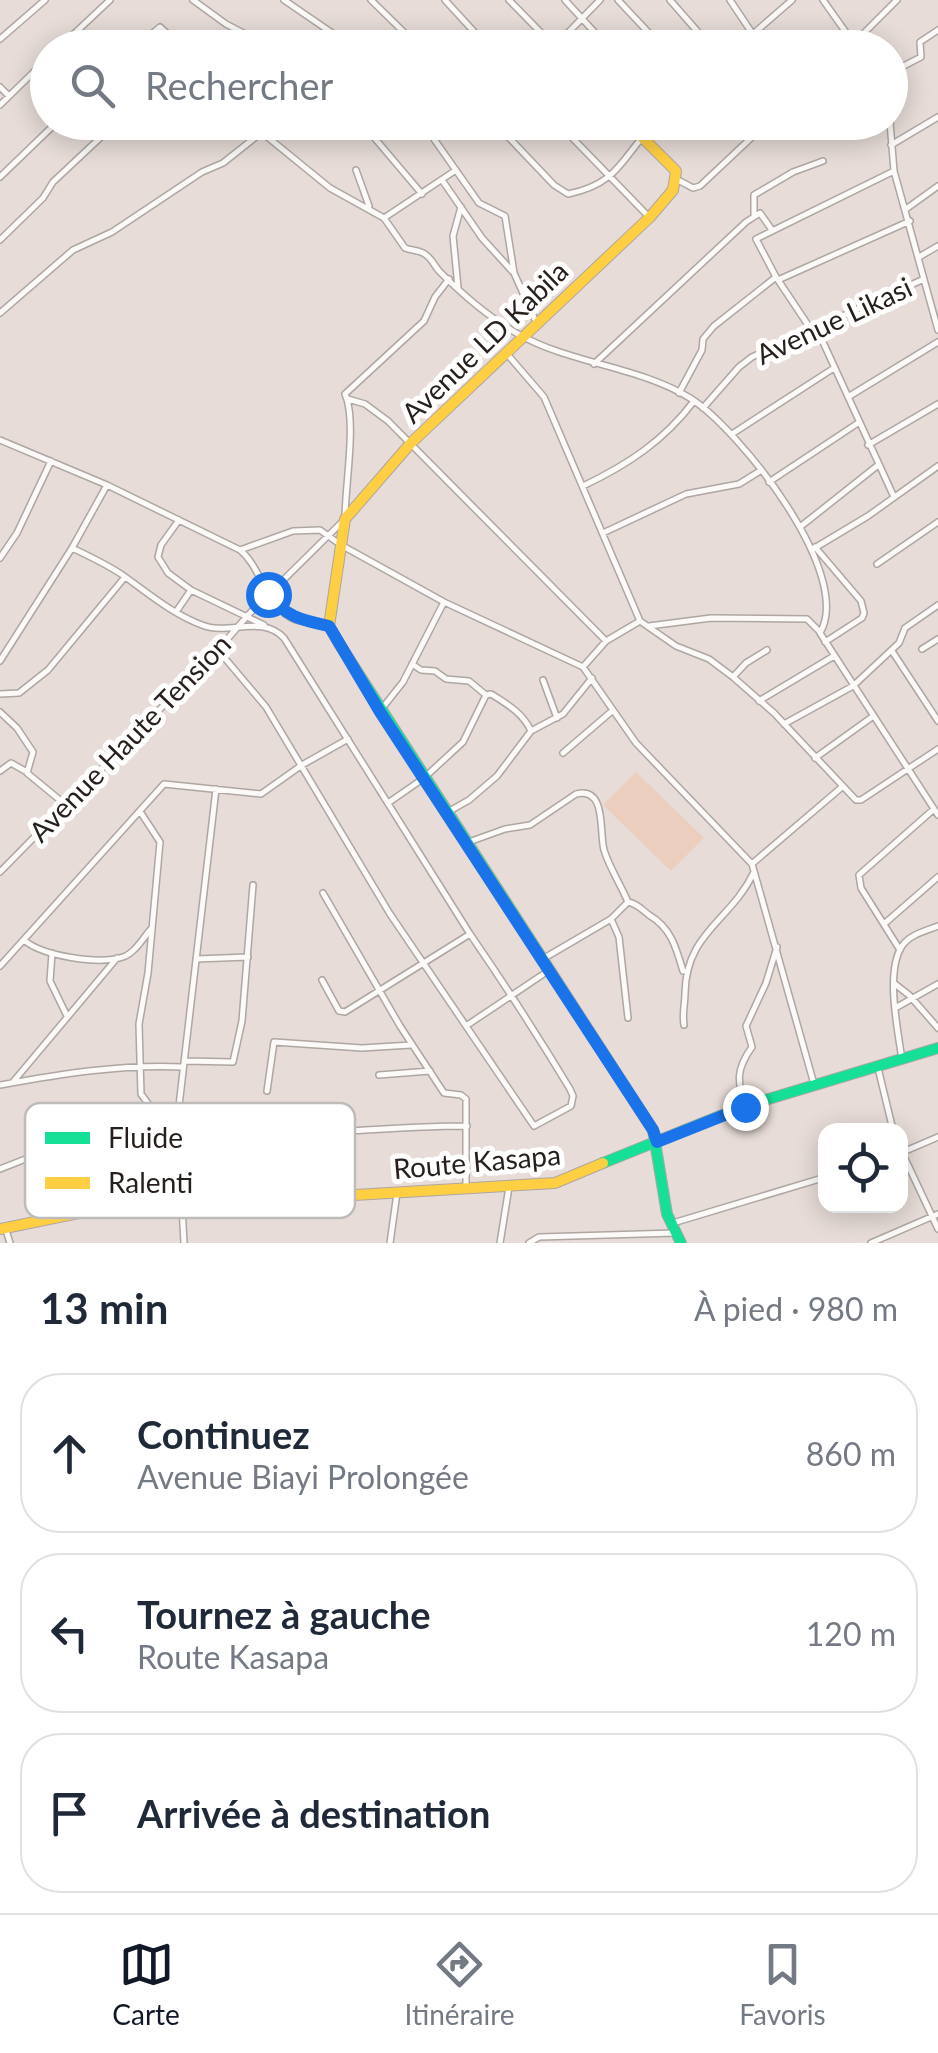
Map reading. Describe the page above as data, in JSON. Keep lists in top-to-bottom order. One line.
{"streets":{"street":["Avenue Likasi","Avenue LD Kabila","Avenue Haute Tension","Route Kasapa"]},"crossings":[["Avenue LD Kabila","Avenue Haute Tension"]],"legend":["Fluide","Ralenti"],"page":{"search":"Rechercher","heading":["13 min","À pied · 980 m"],"list":[["Continuez","Avenue Biayi Prolongée","860 m"],["Tournez à gauche","Route Kasapa","120 m"],"Arrivée à destination"],"nav":["Carte","Itinéraire","Favoris"]}}
